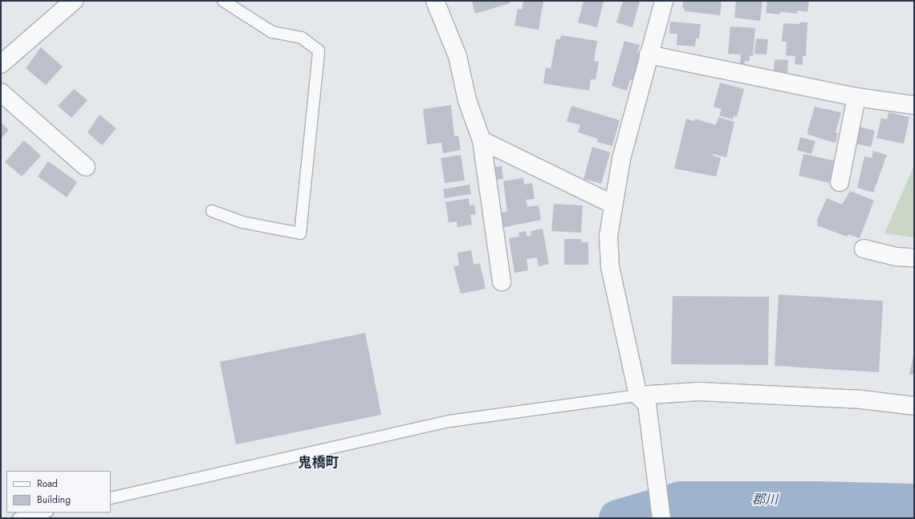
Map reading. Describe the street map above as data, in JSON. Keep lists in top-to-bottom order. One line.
{"districts":["鬼橋町"],"water":["郡川"],"legend":["Road","Building"]}
